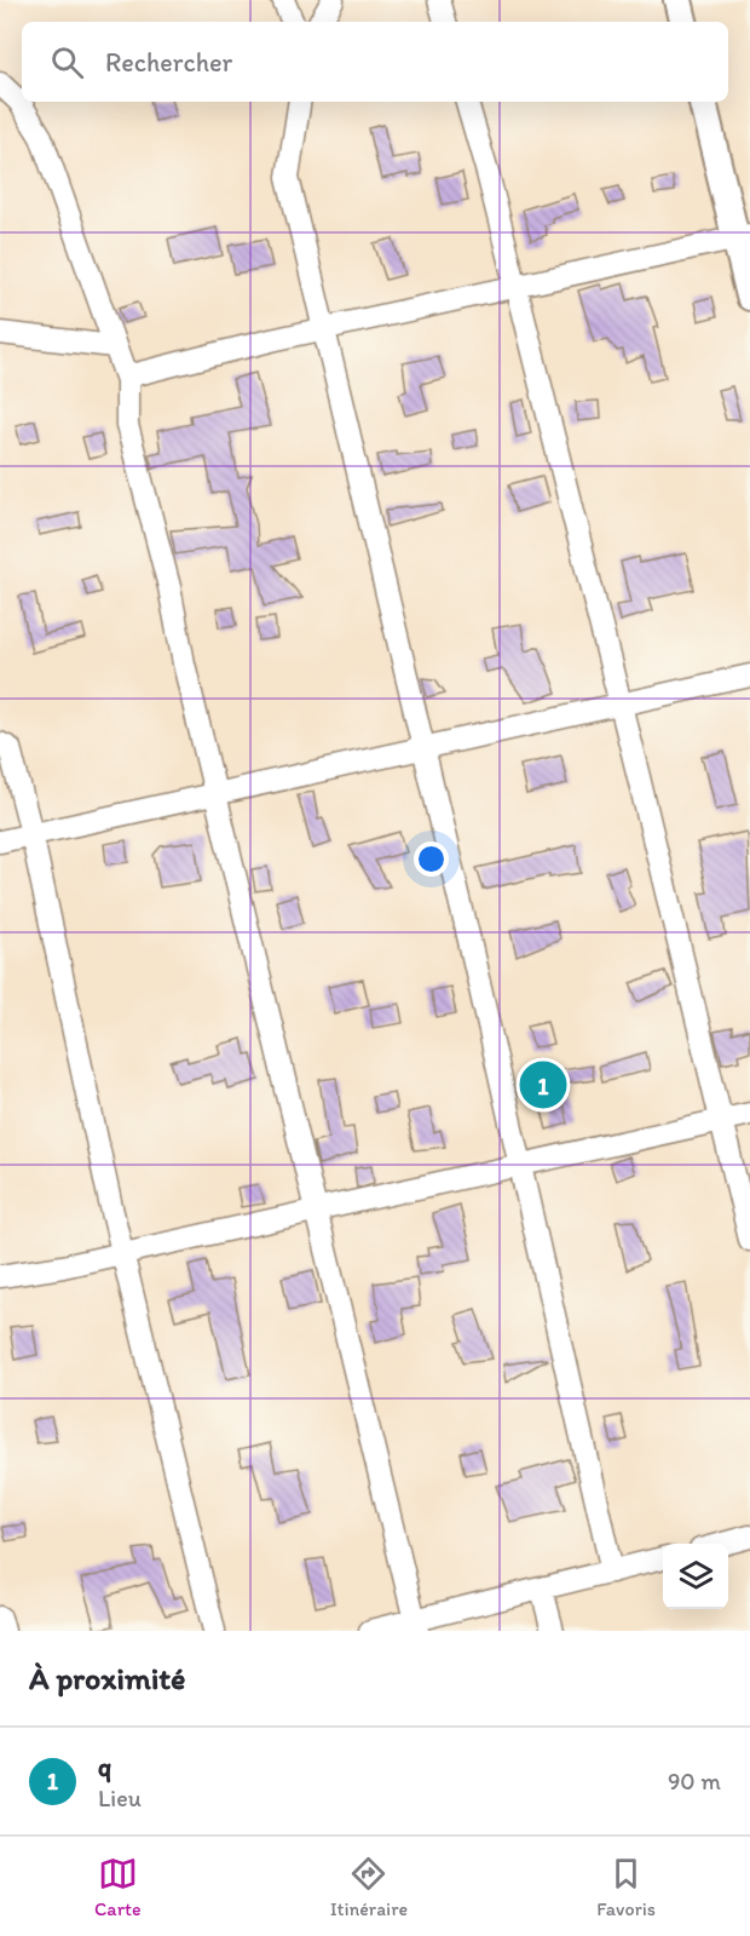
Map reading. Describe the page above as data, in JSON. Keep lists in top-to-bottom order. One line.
{"page":{"search":"Rechercher","pins":"1","heading":"À proximité","list":[{"mark":"1","name":"q","note":"Lieu","value":"90 m"}],"nav":["Carte","Itinéraire","Favoris"]}}
